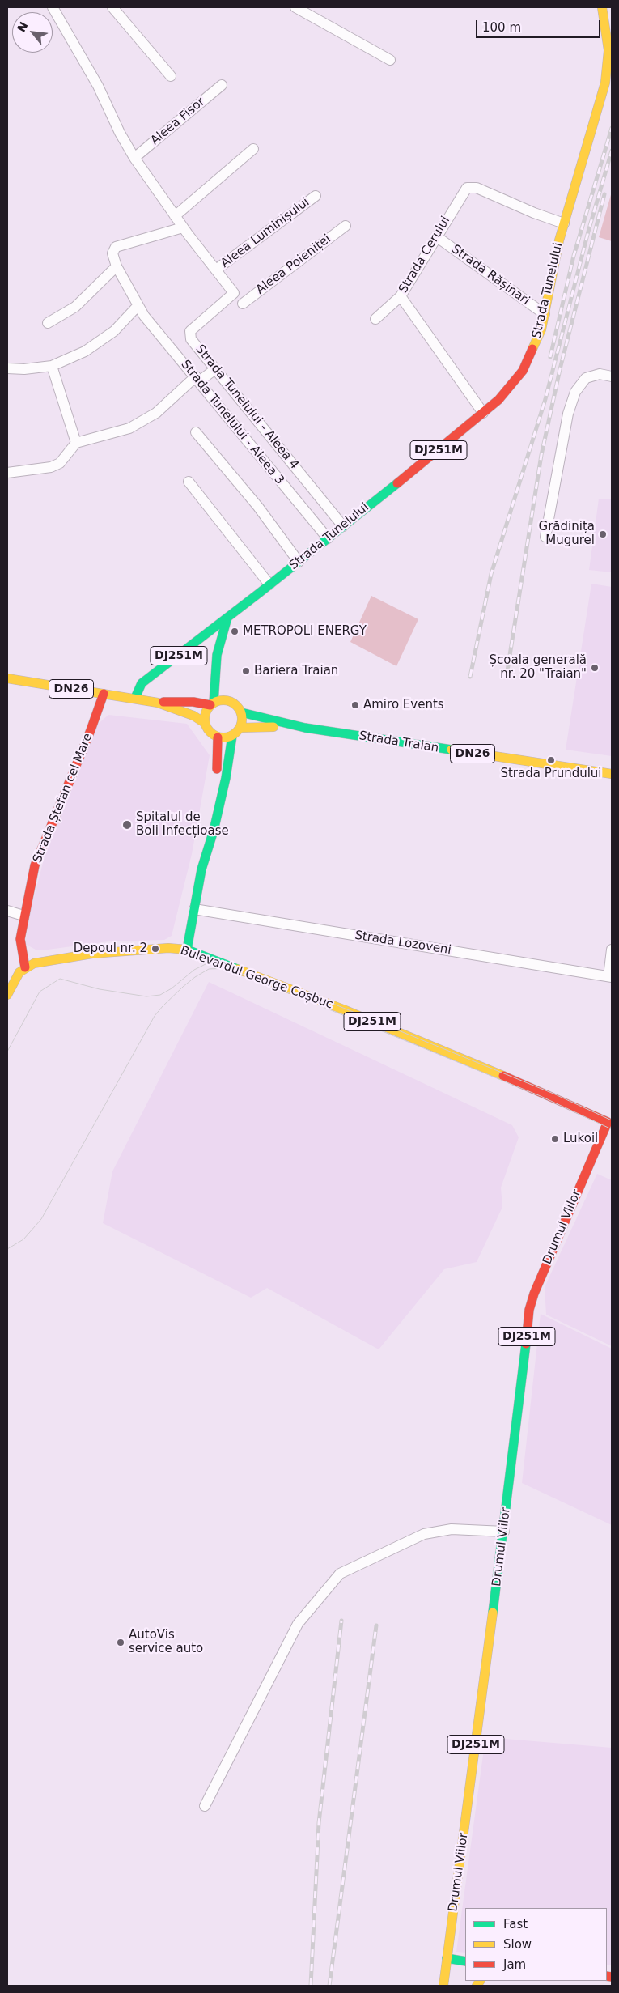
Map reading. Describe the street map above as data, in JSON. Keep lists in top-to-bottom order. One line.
{"streets":{"main road":["Strada Tunelului","DJ251M","DN26","Strada Traian","Strada Ștefan cel Mare","Bulevardul George Coșbuc","Drumul Viilor"],"street":["Aleea Fisor","Aleea Luminișului","Strada Cerului","Aleea Poieniței","Strada Rășinari","Strada Tunelului - Aleea 4","Strada Tunelului - Aleea 3","Strada Lozoveni"]},"crossings":[["Aleea Fisor","Strada Tunelului - Aleea 4"],["Aleea Luminișului","Strada Tunelului - Aleea 4"],["Strada Cerului","Strada Rășinari"],["Strada Cerului","Strada Tunelului"],["Strada Rășinari","Strada Tunelului"],["Strada Tunelului","Strada Tunelului - Aleea 4"],["Strada Tunelului","Strada Tunelului - Aleea 3"],["Strada Tunelului","DJ251M"],["DJ251M","DN26"],["DJ251M","Strada Traian"],["DN26","Strada Traian"],["DN26","Strada Ștefan cel Mare"],["Strada Ștefan cel Mare","Bulevardul George Coșbuc"],["Bulevardul George Coșbuc","Drumul Viilor"]],"places":["Grădinița Mugurel","METROPOLI ENERGY","Școala generală nr. 20 \"Traian\"","Bariera Traian","Amiro Events","Strada Prundului","Spitalul de Boli Infecțioase","Depoul nr. 2","Lukoil","AutoVis service auto"],"legend":["Fast","Slow","Jam"],"scale_bar":"100 m","north":"top left"}
